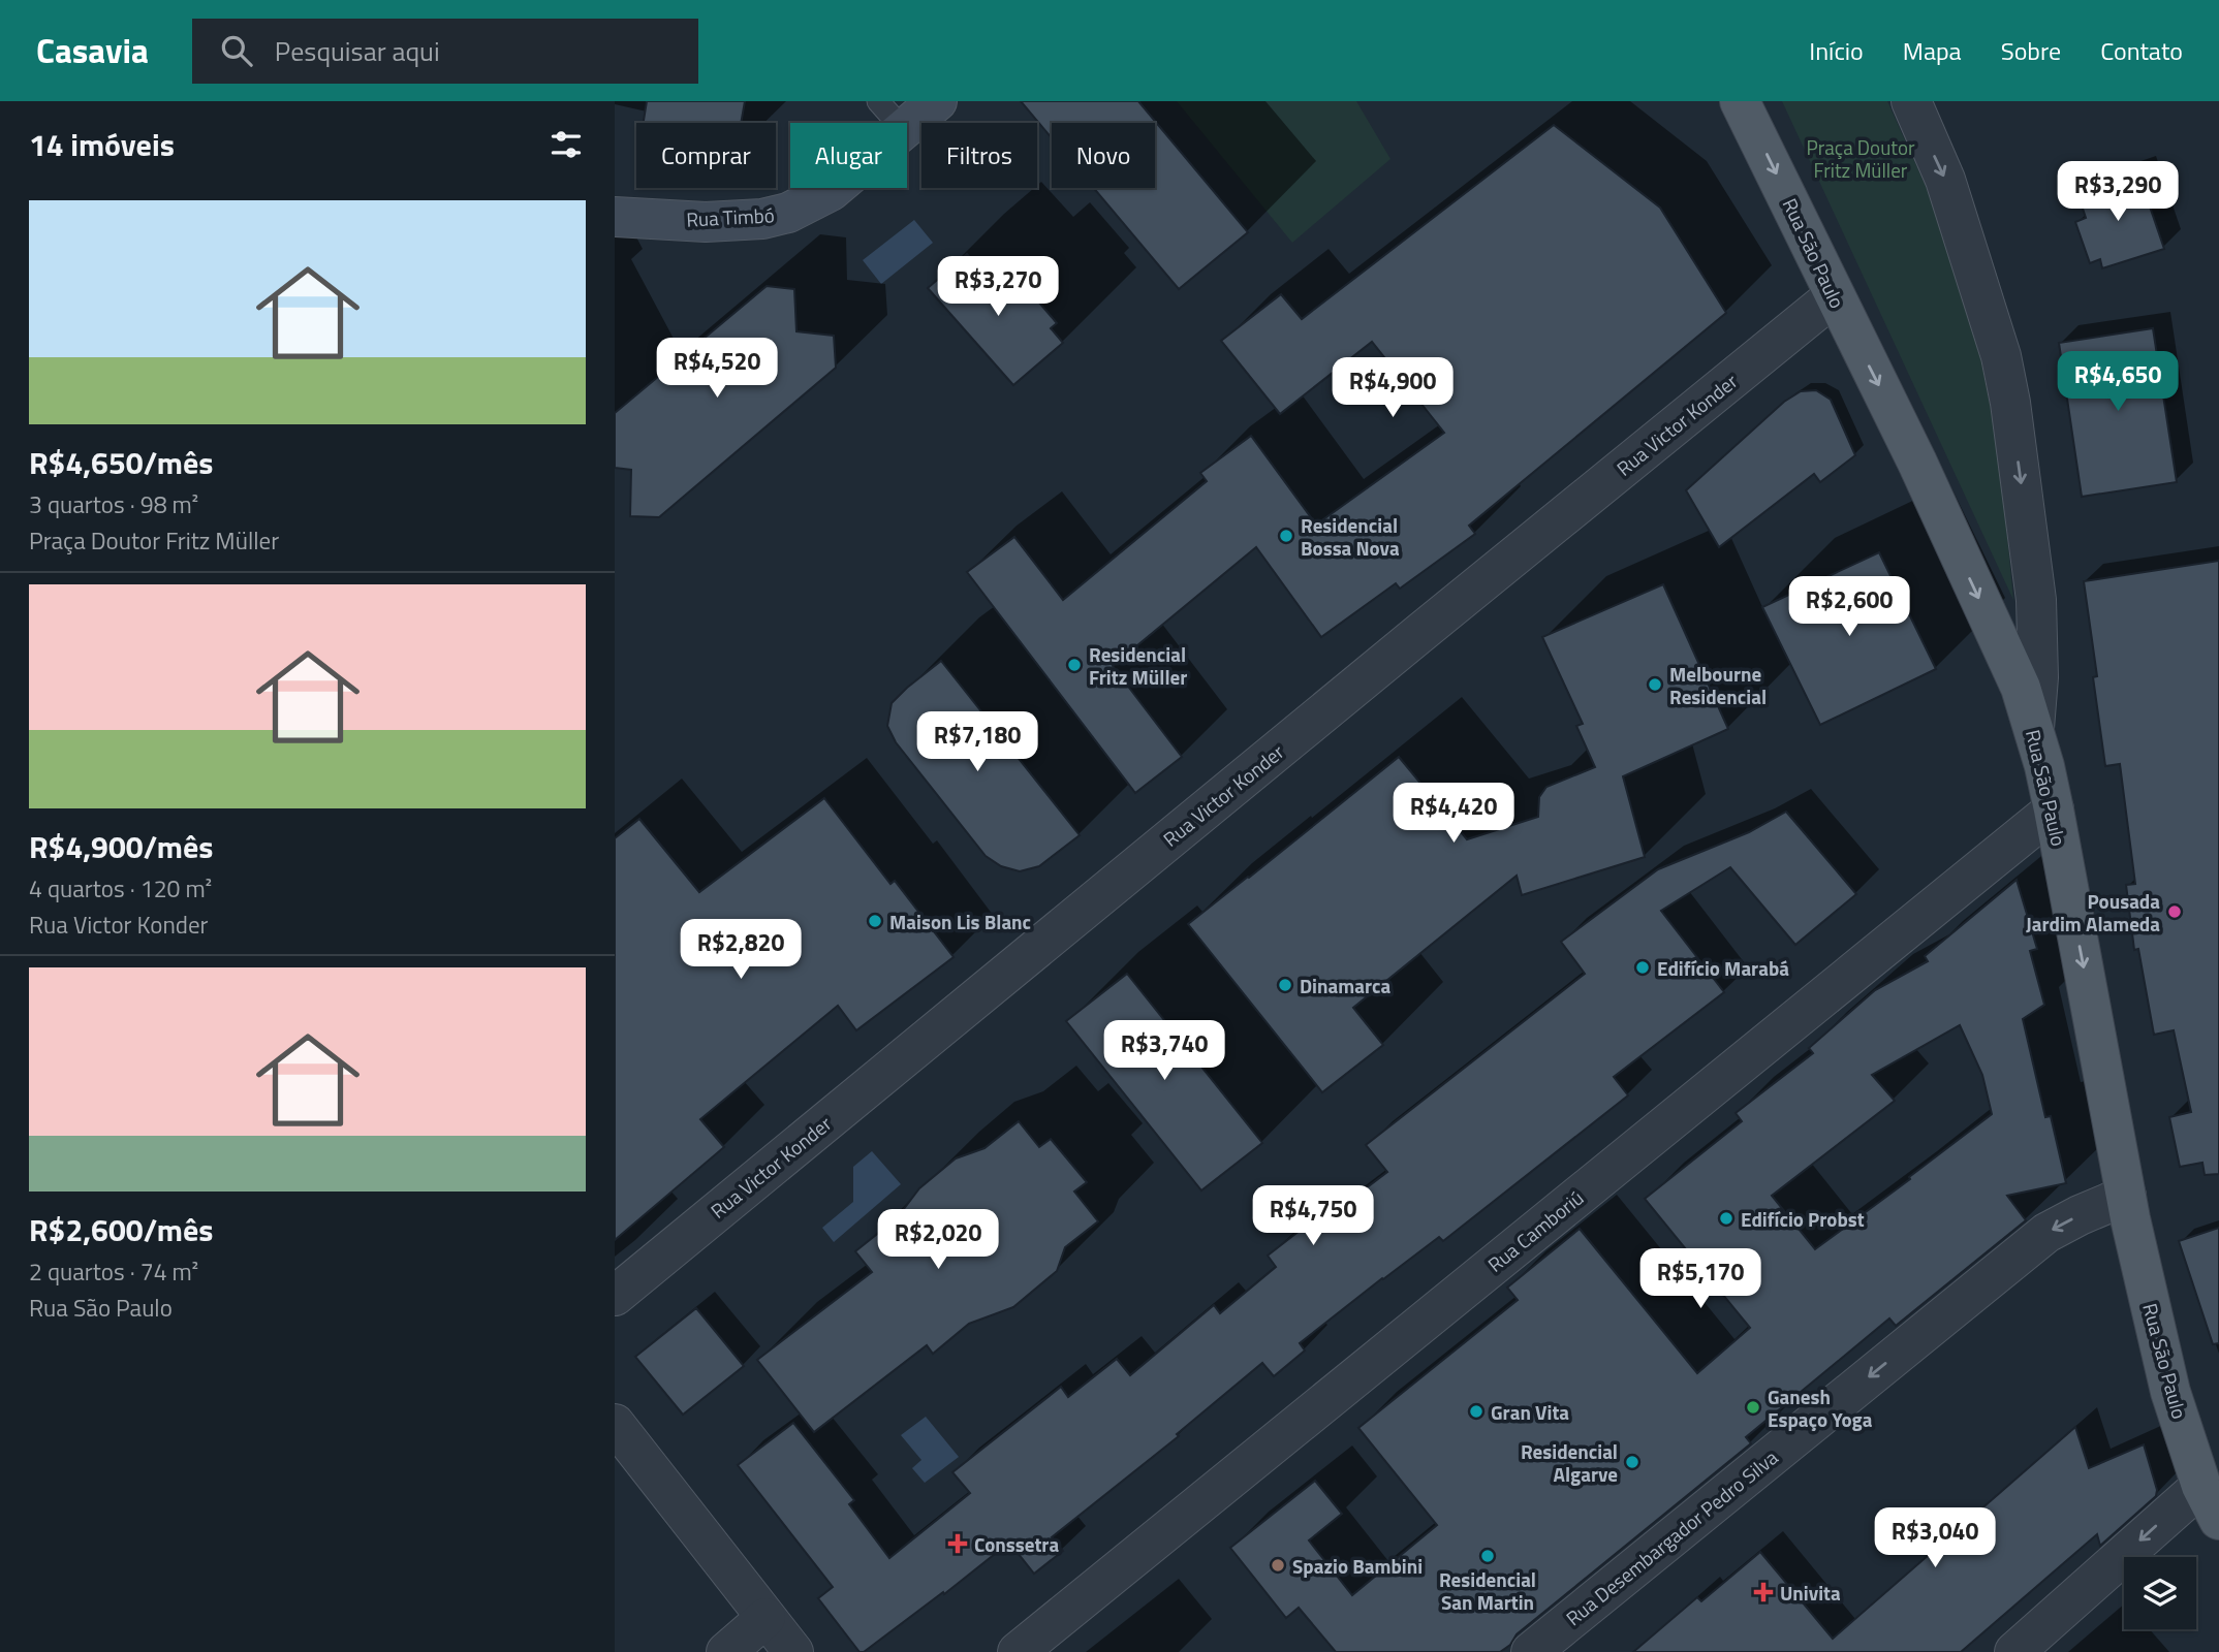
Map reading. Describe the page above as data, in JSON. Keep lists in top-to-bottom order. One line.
{"streets":{"main road":["Rua Timbó","Rua São Paulo"],"street":["Rua Victor Konder","Rua Camboriú","Rua Desembargador Pedro Silva"]},"crossings":[["Rua São Paulo","Rua Victor Konder"],["Rua São Paulo","Rua Camboriú"],["Rua São Paulo","Rua Desembargador Pedro Silva"]],"one_way":["Rua São Paulo"],"parks":["Praça Doutor Fritz Müller"],"places":{"other":["Residencial Bossa Nova","Residencial Fritz Müller","Melbourne Residencial","Pousada Jardim Alameda","Maison Lis Blanc","Edifício Marabá","Dinamarca","Edifício Probst","Ganesh Espaço Yoga","Gran Vita","Residencial Algarve","Residencial San Martin","Spazio Bambini"],"health":["Conssetra","Univita"]},"page":{"header":"Casavia","search":"Pesquisar aqui","nav":["Início","Mapa","Sobre","Contato"],"heading":"14 imóveis","chip":["Comprar","Alugar","Filtros","Novo"],"price":["R$3,290","R$3,270","R$4,520","R$4,650","R$4,900","R$2,600","R$7,180","R$4,420","R$2,820","R$3,740","R$4,750","R$2,020","R$5,170","R$3,040"],"list":[{"name":"R$4,650/mês","note":"3 quartos · 98 m² · Praça Doutor Fritz Müller"},{"name":"R$4,900/mês","note":"4 quartos · 120 m² · Rua Victor Konder"},{"name":"R$2,600/mês","note":"2 quartos · 74 m² · Rua São Paulo"}]}}
